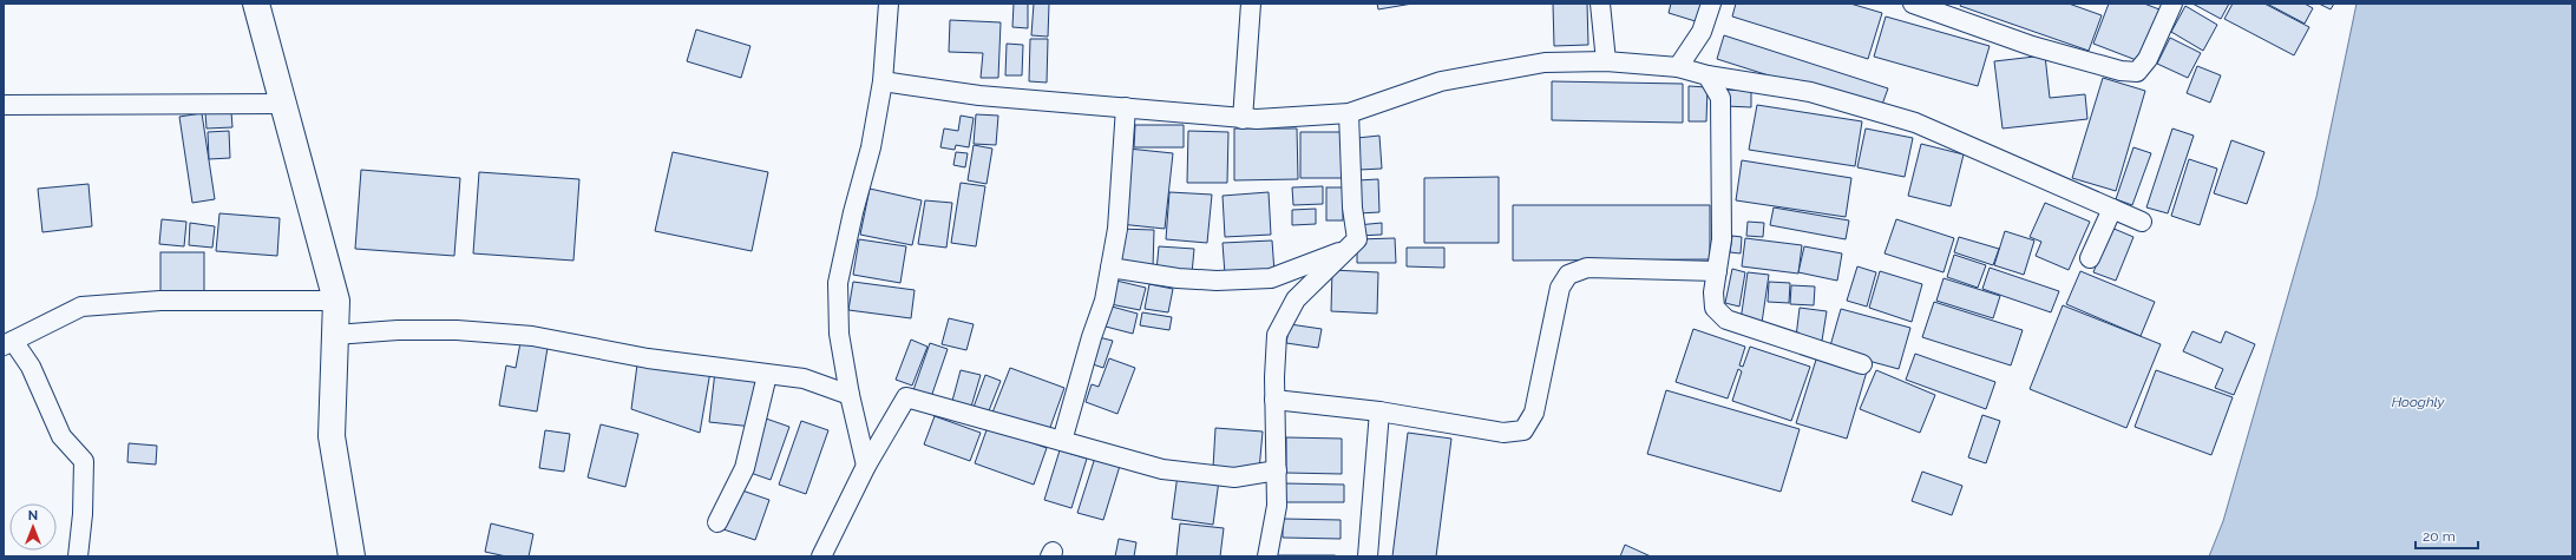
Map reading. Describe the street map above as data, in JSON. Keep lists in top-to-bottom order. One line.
{"water":["Hooghly"],"scale_bar":"20 m","north":"top"}
